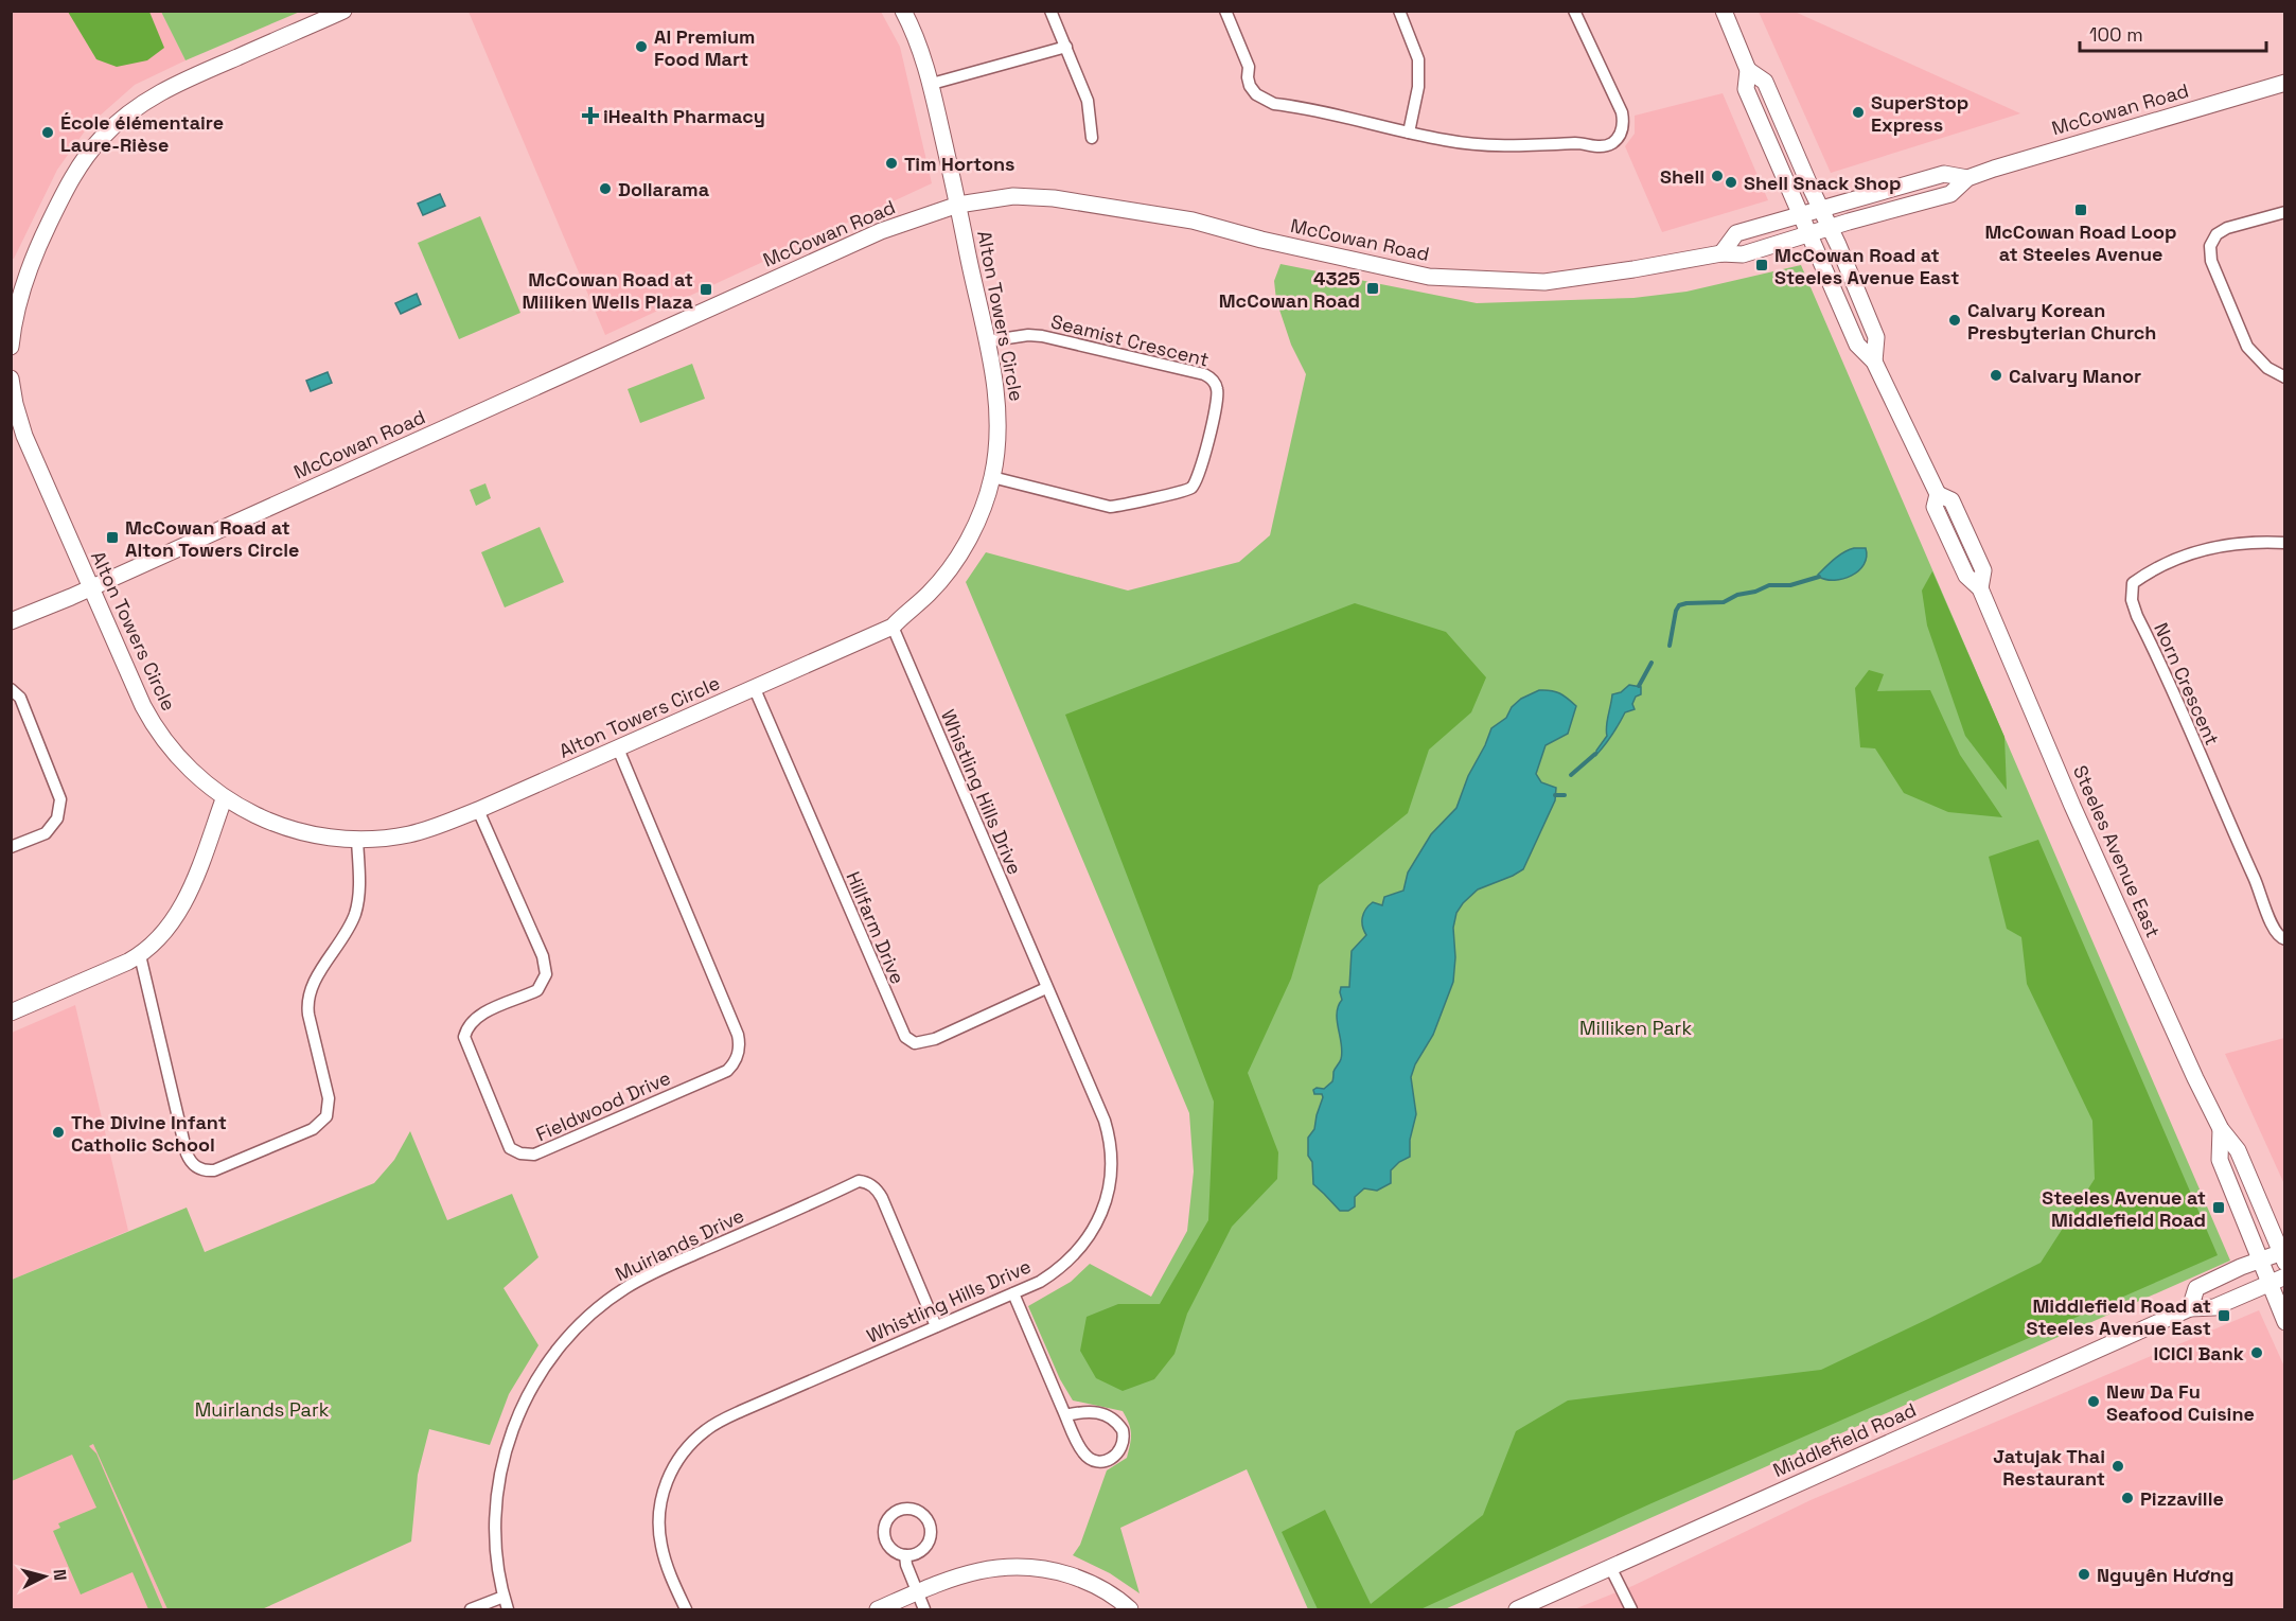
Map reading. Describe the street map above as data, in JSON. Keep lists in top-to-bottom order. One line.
{"streets":{"main road":["McCowan Road","Alton Towers Circle","Steeles Avenue East","Middlefield Road"],"street":["Seamist Crescent","Norn Crescent","Whistling Hills Drive","Hillfarm Drive","Fieldwood Drive","Muirlands Drive"]},"crossings":[["McCowan Road","Alton Towers Circle"],["McCowan Road","Steeles Avenue East"],["Alton Towers Circle","Seamist Crescent"],["Alton Towers Circle","Whistling Hills Drive"],["Alton Towers Circle","Hillfarm Drive"],["Alton Towers Circle","Fieldwood Drive"],["Whistling Hills Drive","Hillfarm Drive"],["Whistling Hills Drive","Muirlands Drive"],["Steeles Avenue East","Middlefield Road"]],"parks":["Milliken Park","Muirlands Park"],"places":{"other":["AI Premium Food Mart","SuperStop Express","École élémentaire Laure-Rièse","Tim Hortons","Shell","Shell Snack Shop","Dollarama","Calvary Korean Presbyterian Church","Calvary Manor","The Divine Infant Catholic School","ICICI Bank","New Da Fu Seafood Cuisine","Jatujak Thai Restaurant","Pizzaville","Nguyên Hương"],"health":["iHealth Pharmacy"],"transit":["McCowan Road Loop at Steeles Avenue","McCowan Road at Steeles Avenue East","4325 McCowan Road","McCowan Road at Miliken Wells Plaza","McCowan Road at Alton Towers Circle","Steeles Avenue at Middlefield Road","Middlefield Road at Steeles Avenue East"]},"scale_bar":"100 m","north":"right"}
